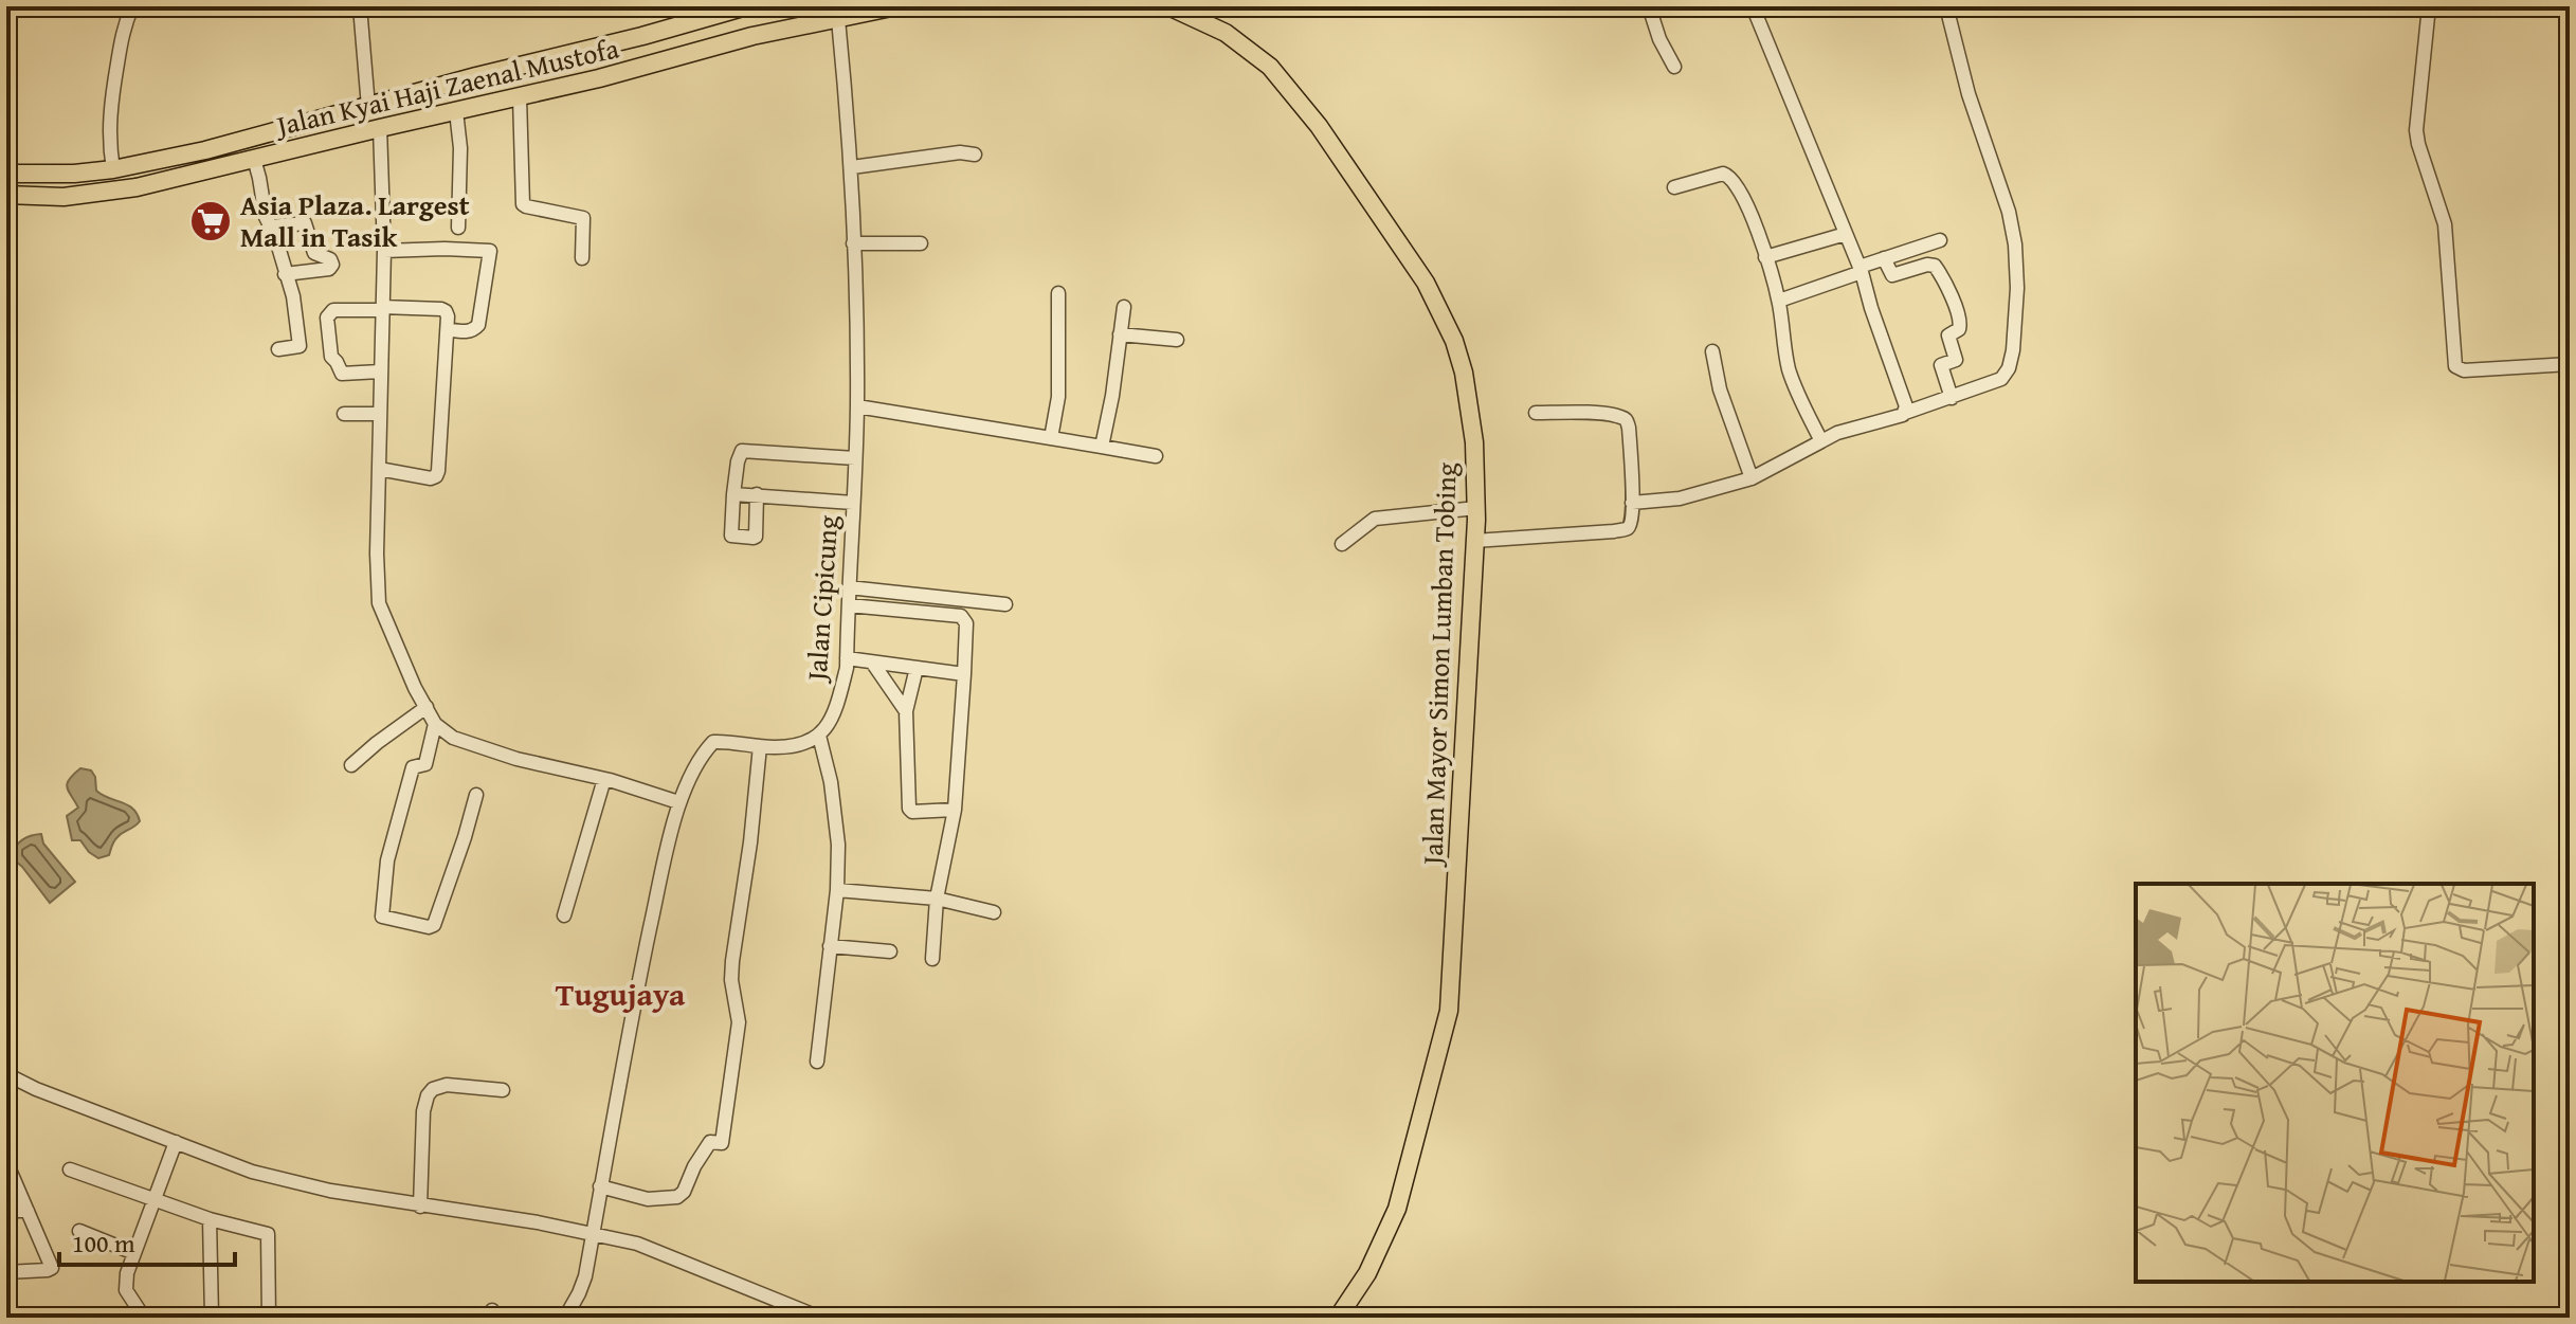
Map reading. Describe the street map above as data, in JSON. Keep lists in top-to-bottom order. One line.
{"streets":{"main road":["Jalan Kyai Haji Zaenal Mustofa","Jalan Mayor Simon Lumban Tobing"],"street":["Jalan Cipicung"]},"crossings":[["Jalan Kyai Haji Zaenal Mustofa","Jalan Cipicung"]],"districts":["Tugujaya"],"places":{"supermarket":["Asia Plaza. Largest Mall in Tasik"]},"scale_bar":"100 m"}
